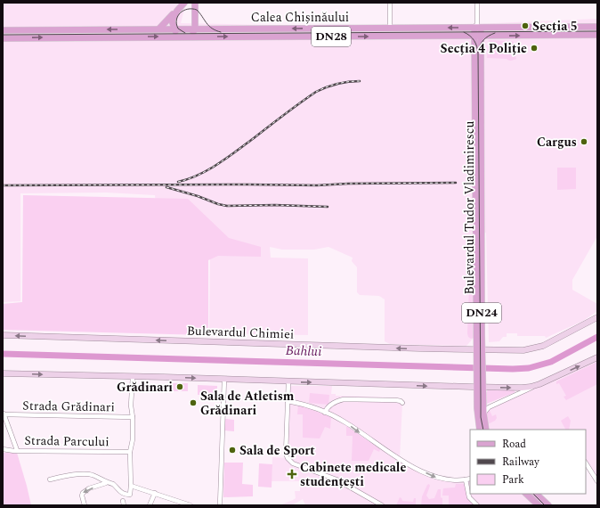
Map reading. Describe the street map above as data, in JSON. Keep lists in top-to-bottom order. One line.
{"streets":{"main road":["Calea Chișinăului","DN28","Bulevardul Tudor Vladimirescu","DN24","Bulevardul Chimiei"],"street":["Strada Grădinari","Strada Parcului"]},"crossings":[["Calea Chișinăului","Bulevardul Tudor Vladimirescu"],["Bulevardul Tudor Vladimirescu","Bulevardul Chimiei"],["Strada Grădinari","Strada Parcului"]],"water":["Bahlui"],"places":{"other":["Secția 5","Secția 4 Poliție","Cargus","Grădinari","Sala de Atletism Grădinari","Sala de Sport"],"health":["Cabinete medicale studențești"]},"legend":["Road","Railway","Park"]}
